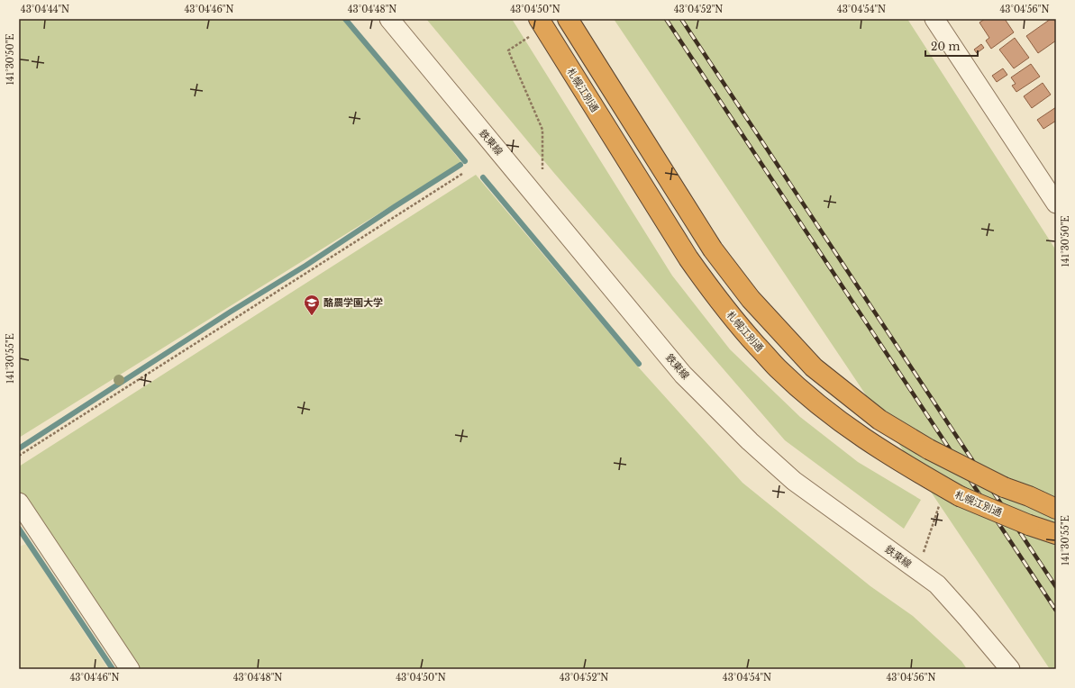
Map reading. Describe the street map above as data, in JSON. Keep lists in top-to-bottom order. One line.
{"streets":{"highway":["札幌江別通"],"street":["鉄東線"]},"places":{"school or university":["酪農学園大学"]},"scale_bar":"20 m","coordinates":["43°04'44\"N","43°04'46\"N","43°04'48\"N","43°04'50\"N","43°04'52\"N","43°04'54\"N","43°04'56\"N","141°30'50\"E","141°30'55\"E"]}
